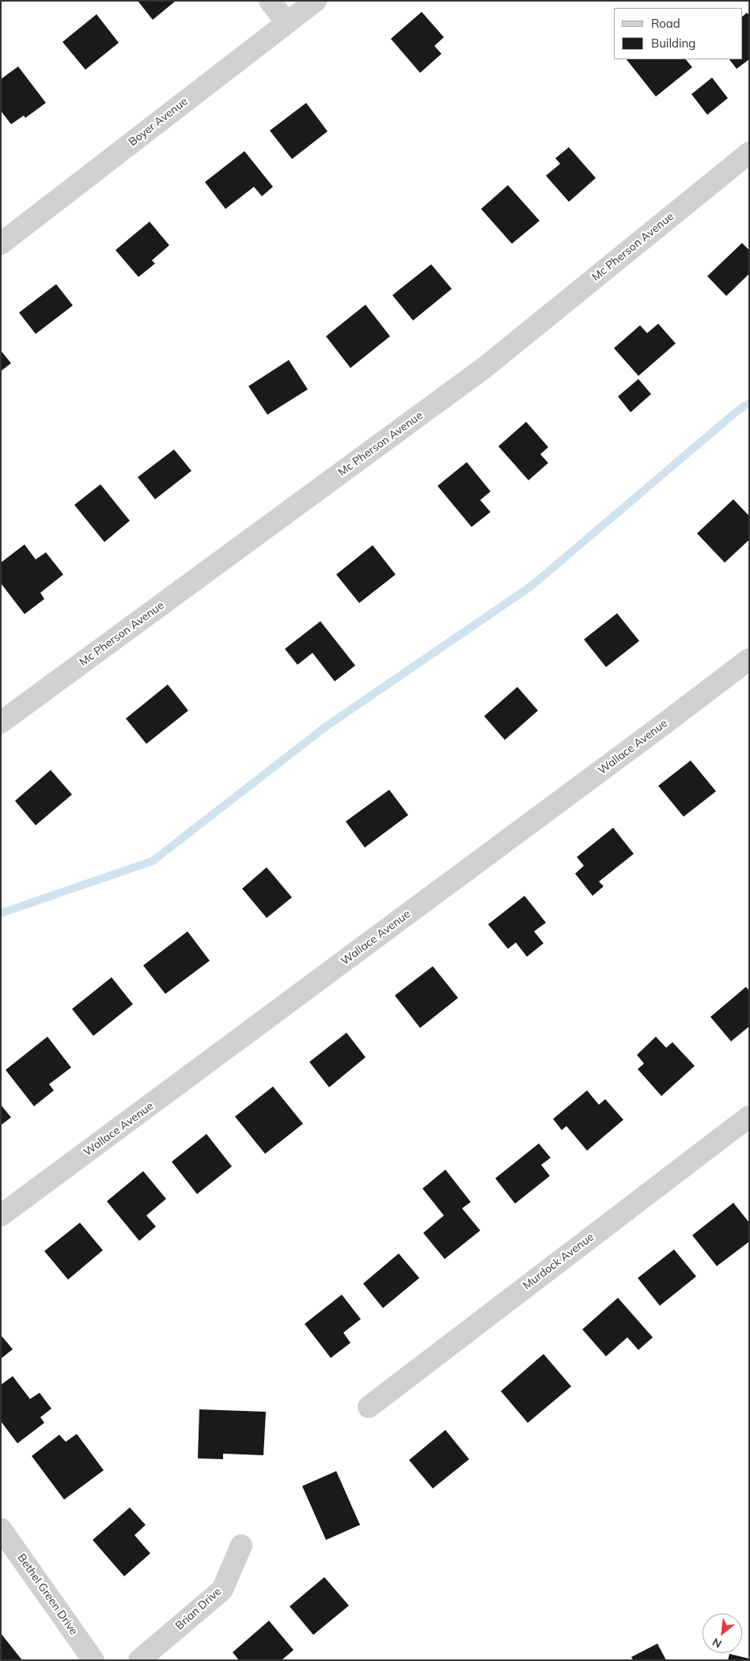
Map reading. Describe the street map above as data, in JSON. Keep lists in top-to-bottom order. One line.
{"streets":{"street":["Boyer Avenue","Mc Pherson Avenue","Wallace Avenue","Murdock Avenue","Bethel Green Drive","Brian Drive"]},"legend":["Road","Building"],"north":"bottom left"}
